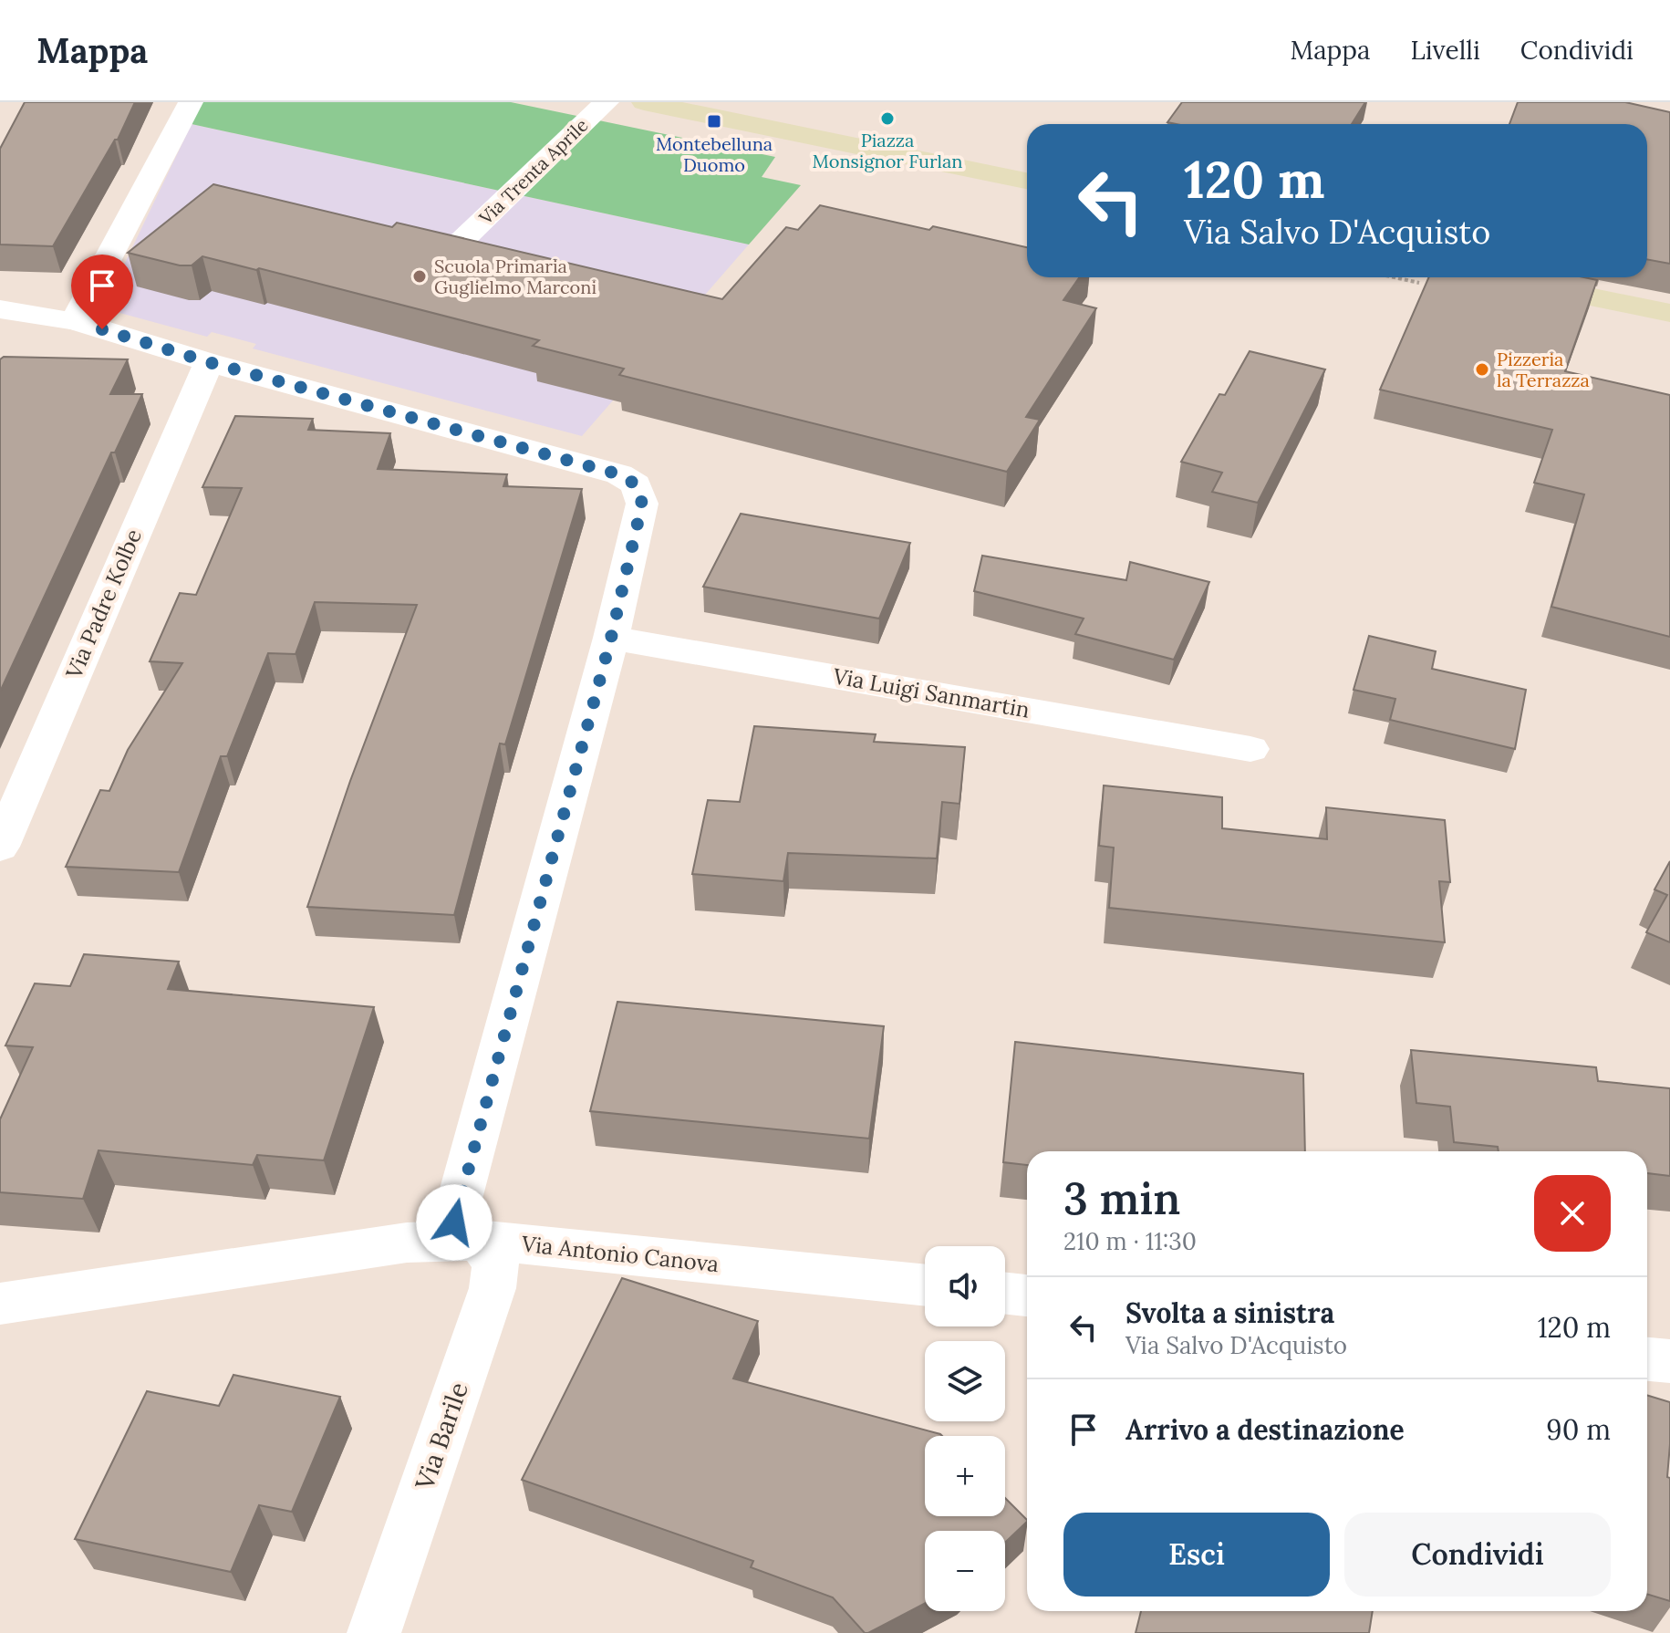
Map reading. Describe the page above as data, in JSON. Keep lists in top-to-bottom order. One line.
{"streets":{"street":["Via Trenta Aprile","Via Padre Kolbe","Via Luigi Sanmartin","Via Antonio Canova","Via Barile"]},"crossings":[["Via Antonio Canova","Via Barile"]],"places":{"other":["Piazza Monsignor Furlan","Scuola Primaria Guglielmo Marconi","Pizzeria la Terrazza"],"transit":["Montebelluna Duomo"]},"page":{"header":"Mappa","nav":["Mappa","Livelli","Condividi"],"turn":["120 m","Via Salvo D'Acquisto"],"heading":["3 min","210 m · 11:30"],"map_buttons":["+","−"],"list":[{"name":"Svolta a sinistra","note":"Via Salvo D'Acquisto","value":"120 m"},{"name":"Arrivo a destinazione","value":"90 m"}],"buttons":["Esci","Condividi"]}}
